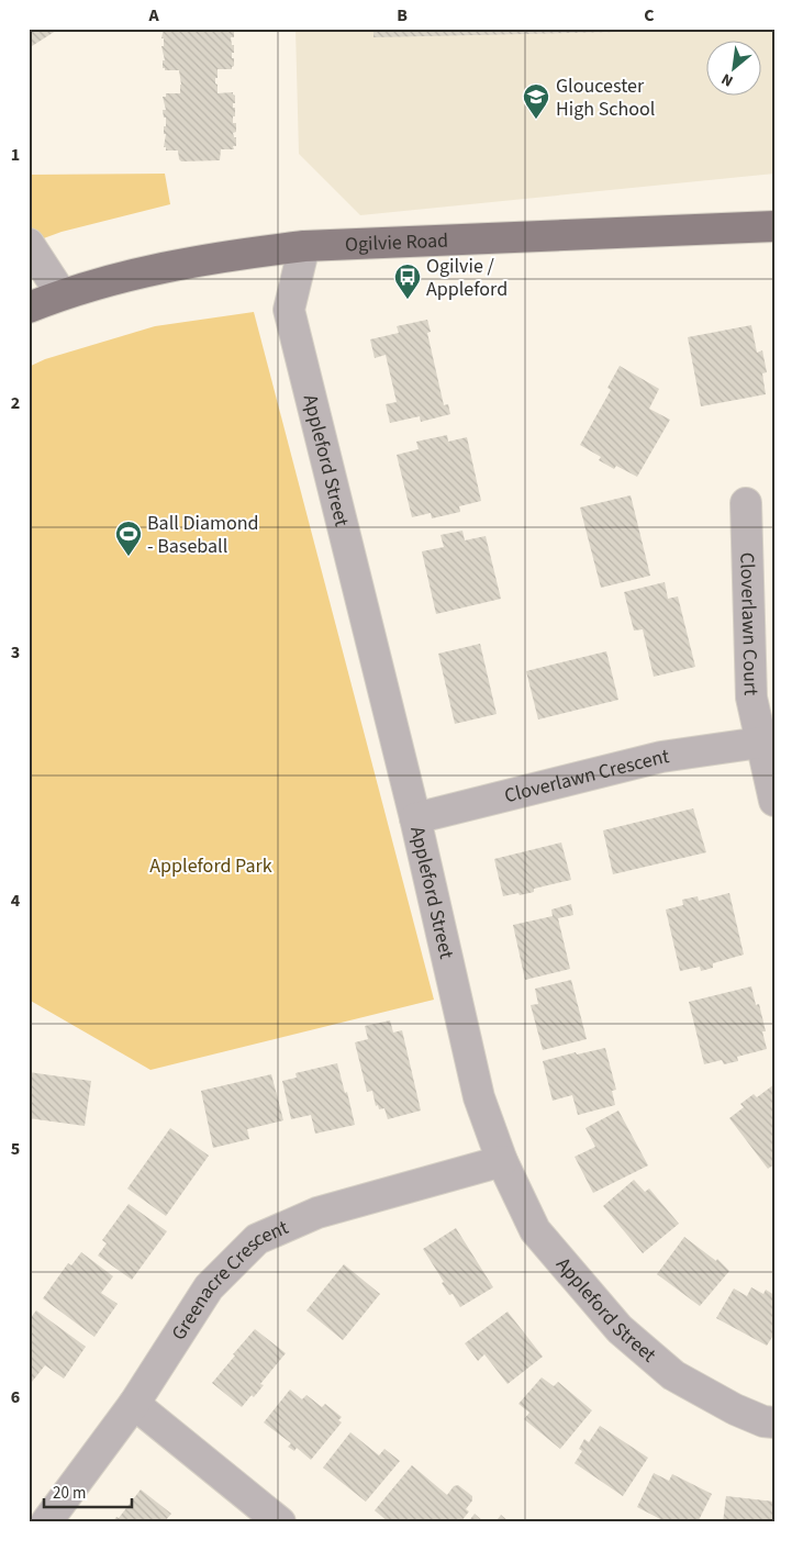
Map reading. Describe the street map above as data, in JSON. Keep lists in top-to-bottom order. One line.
{"streets":{"main road":["Ogilvie Road"],"street":["Appleford Street","Cloverlawn Court","Cloverlawn Crescent","Greenacre Crescent"]},"crossings":[["Ogilvie Road","Appleford Street"],["Appleford Street","Cloverlawn Crescent"],["Appleford Street","Greenacre Crescent"],["Cloverlawn Court","Cloverlawn Crescent"]],"parks":["Appleford Park"],"places":{"school or university":["Gloucester High School"],"bus stop":["Ogilvie / Appleford"],"sports":["Ball Diamond - Baseball"]},"scale_bar":"20 m","north":"bottom left","grid":{"columns":["A","B","C"],"rows":["1","2","3","4","5","6"]}}
